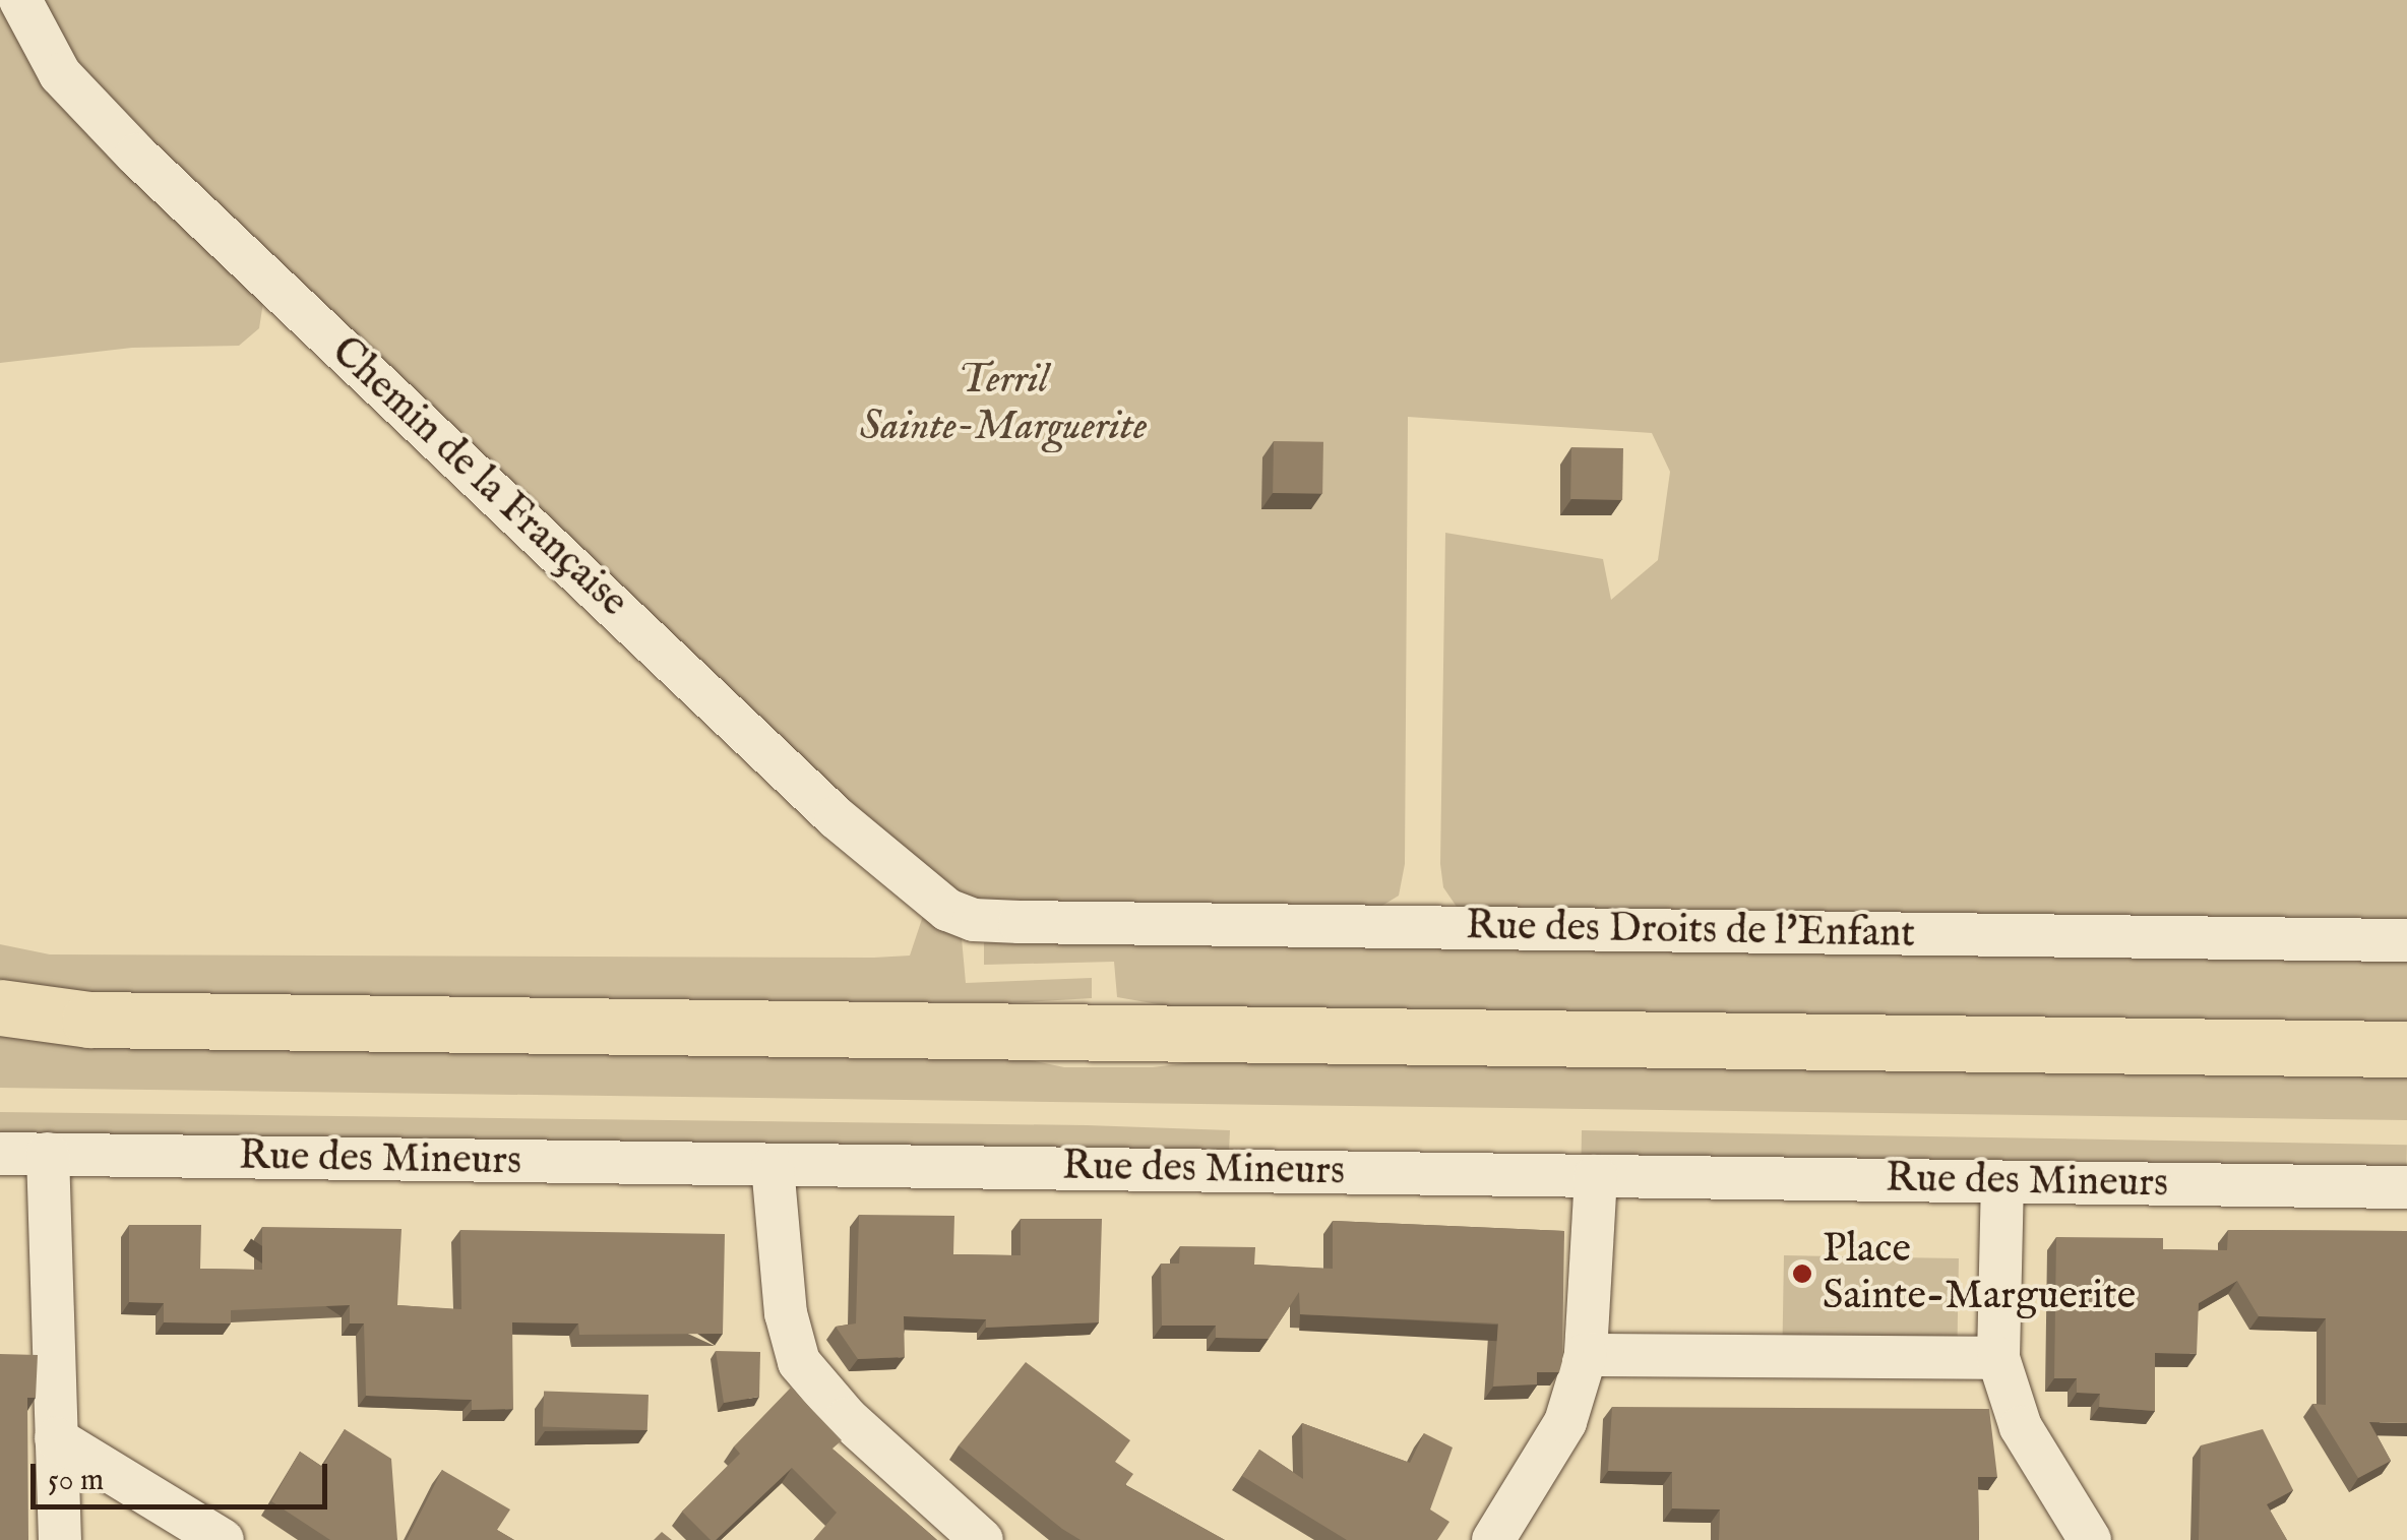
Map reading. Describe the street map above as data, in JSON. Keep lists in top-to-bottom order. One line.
{"streets":{"street":["Chemin de la Française","Rue des Droits de l'Enfant","Rue des Mineurs"]},"crossings":[["Chemin de la Française","Rue des Droits de l'Enfant"]],"parks":["Terril Sainte-Marguerite"],"places":["Place Sainte-Marguerite"],"scale_bar":"50 m"}
